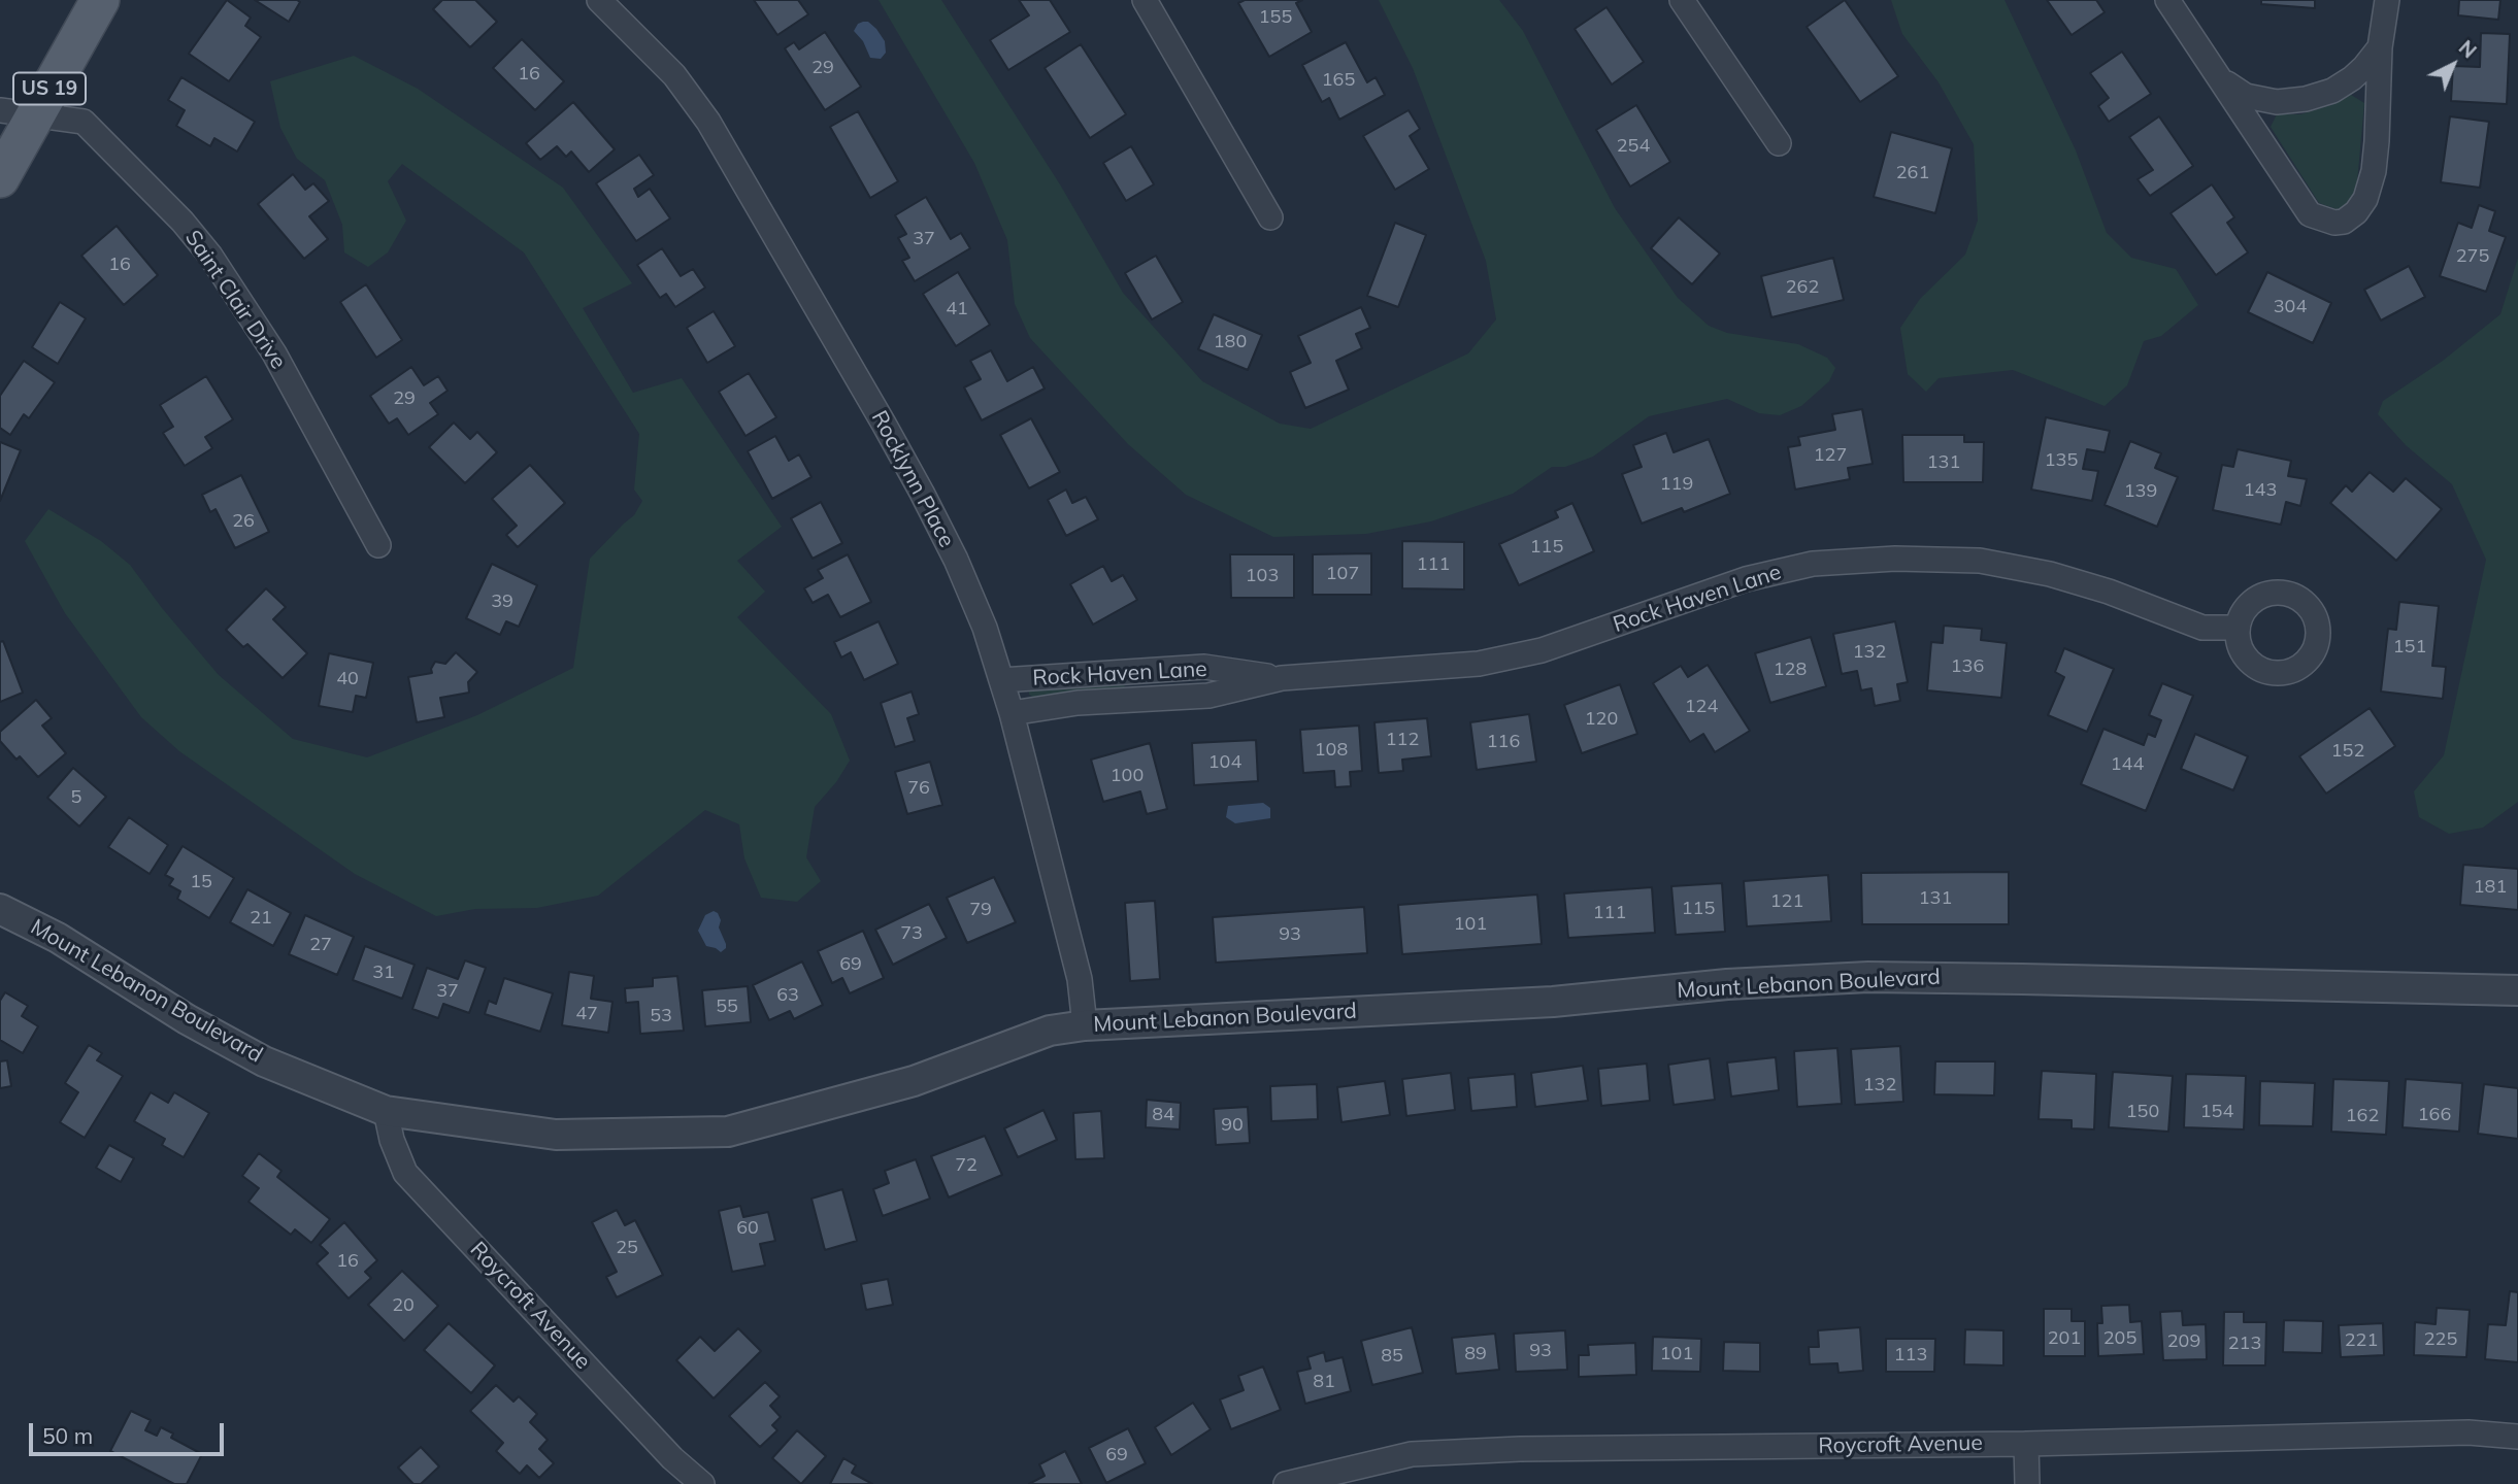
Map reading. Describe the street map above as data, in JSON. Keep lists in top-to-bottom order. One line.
{"streets":{"main road":["US 19"],"street":["Saint Clair Drive","Rocklynn Place","Rock Haven Lane","Mount Lebanon Boulevard","Roycroft Avenue"]},"crossings":[["US 19","Saint Clair Drive"],["Rocklynn Place","Rock Haven Lane"],["Rocklynn Place","Mount Lebanon Boulevard"],["Mount Lebanon Boulevard","Roycroft Avenue"]],"house_numbers":["155","29","16","165","254","261","37","275","16","262","304","41","180","29","127","135","131","119","143","139","26","115","111","107","103","39","151","132","136","128","40","124","120","112","116","108","152","104","144","100","76","5","15","181","131","121","115","79","111","21","101","73","93","27","69","31","37","63","55","47","53","132","150","154","84","166","162","90","72","60","25","16","20","201","205","225","221","209","213","93","89","101","113","85","81","69"],"scale_bar":"50 m","north":"top right"}
